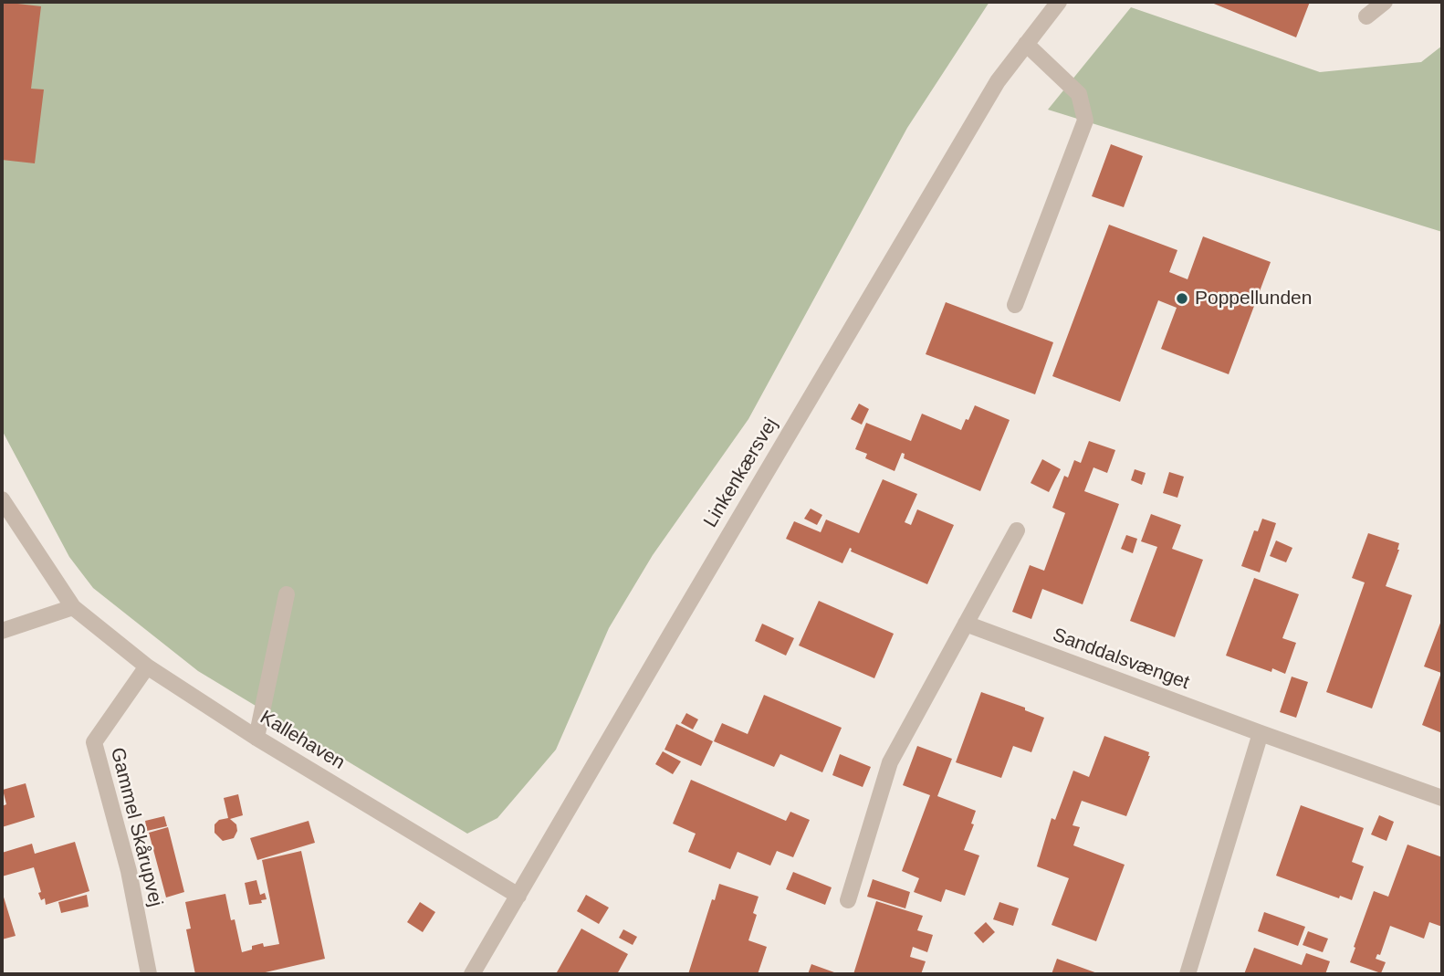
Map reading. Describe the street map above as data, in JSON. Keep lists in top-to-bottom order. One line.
{"streets":{"street":["Linkenkærsvej","Sanddalsvænget","Kallehaven","Gammel Skårupvej"]},"crossings":[["Linkenkærsvej","Kallehaven"],["Kallehaven","Gammel Skårupvej"]],"places":["Poppellunden"]}
